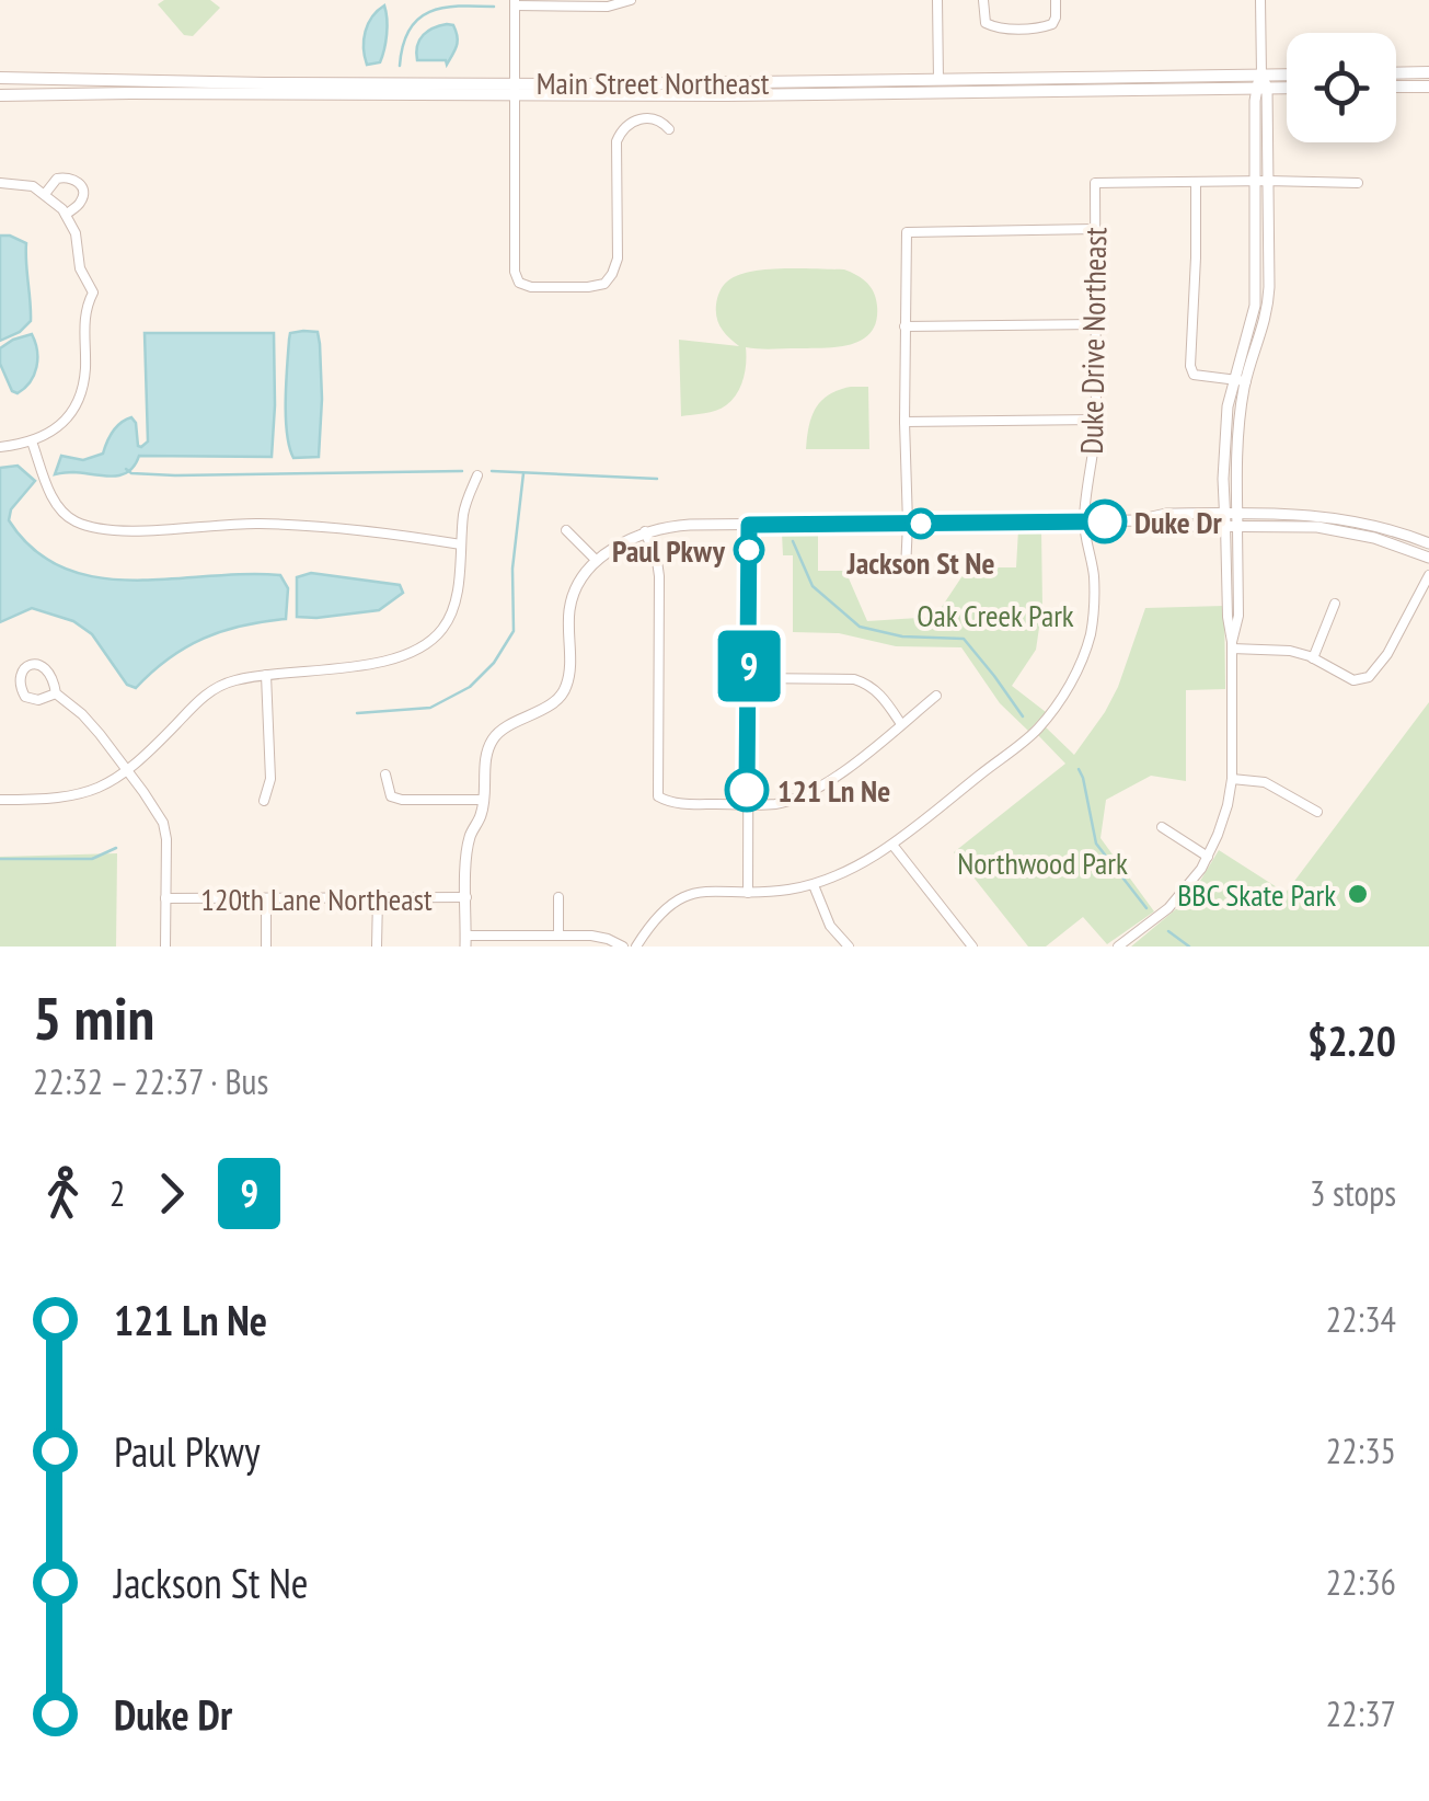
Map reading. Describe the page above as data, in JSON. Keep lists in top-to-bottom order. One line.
{"streets":{"main road":["Main Street Northeast"],"street":["Duke Drive Northeast","120th Lane Northeast"]},"parks":["Oak Creek Park","Northwood Park"],"places":["Duke Dr","Jackson St Ne","Paul Pkwy","121 Ln Ne","BBC Skate Park"],"lines":["bus line 9"],"page":{"on_map":"9","heading":["5 min","22:32 – 22:37 · Bus","$2.20"],"legs":["2","9","3 stops"],"list":[{"name":"121 Ln Ne","value":"22:34"},{"name":"Paul Pkwy","value":"22:35"},{"name":"Jackson St Ne","value":"22:36"},{"name":"Duke Dr","value":"22:37"}]}}
